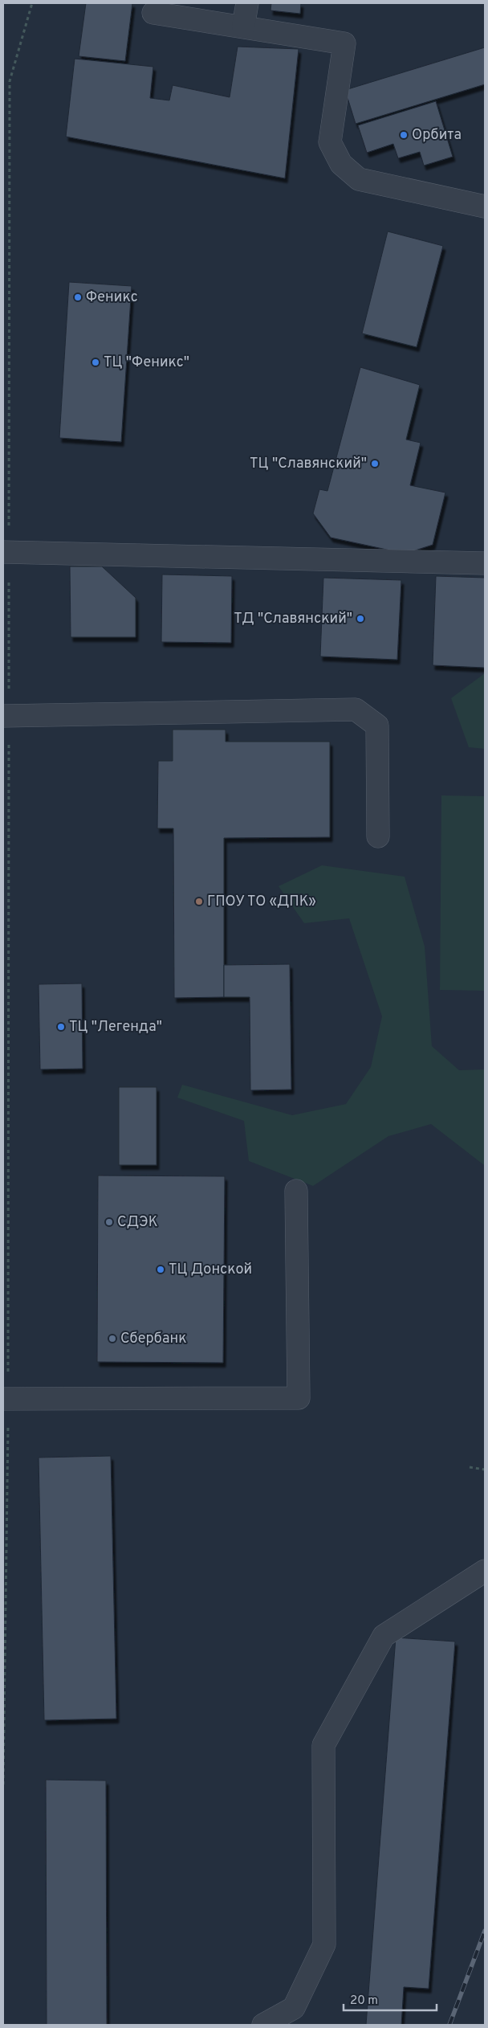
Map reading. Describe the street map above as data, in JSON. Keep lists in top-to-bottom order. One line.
{"places":["Орбита","Феникс","ТЦ \"Феникс\"","ТЦ \"Славянский\"","ТД \"Славянский\"","ГПОУ ТО «ДПК»","ТЦ \"Легенда\"","СДЭК","ТЦ Донской","Сбербанк"],"scale_bar":"20 m"}
